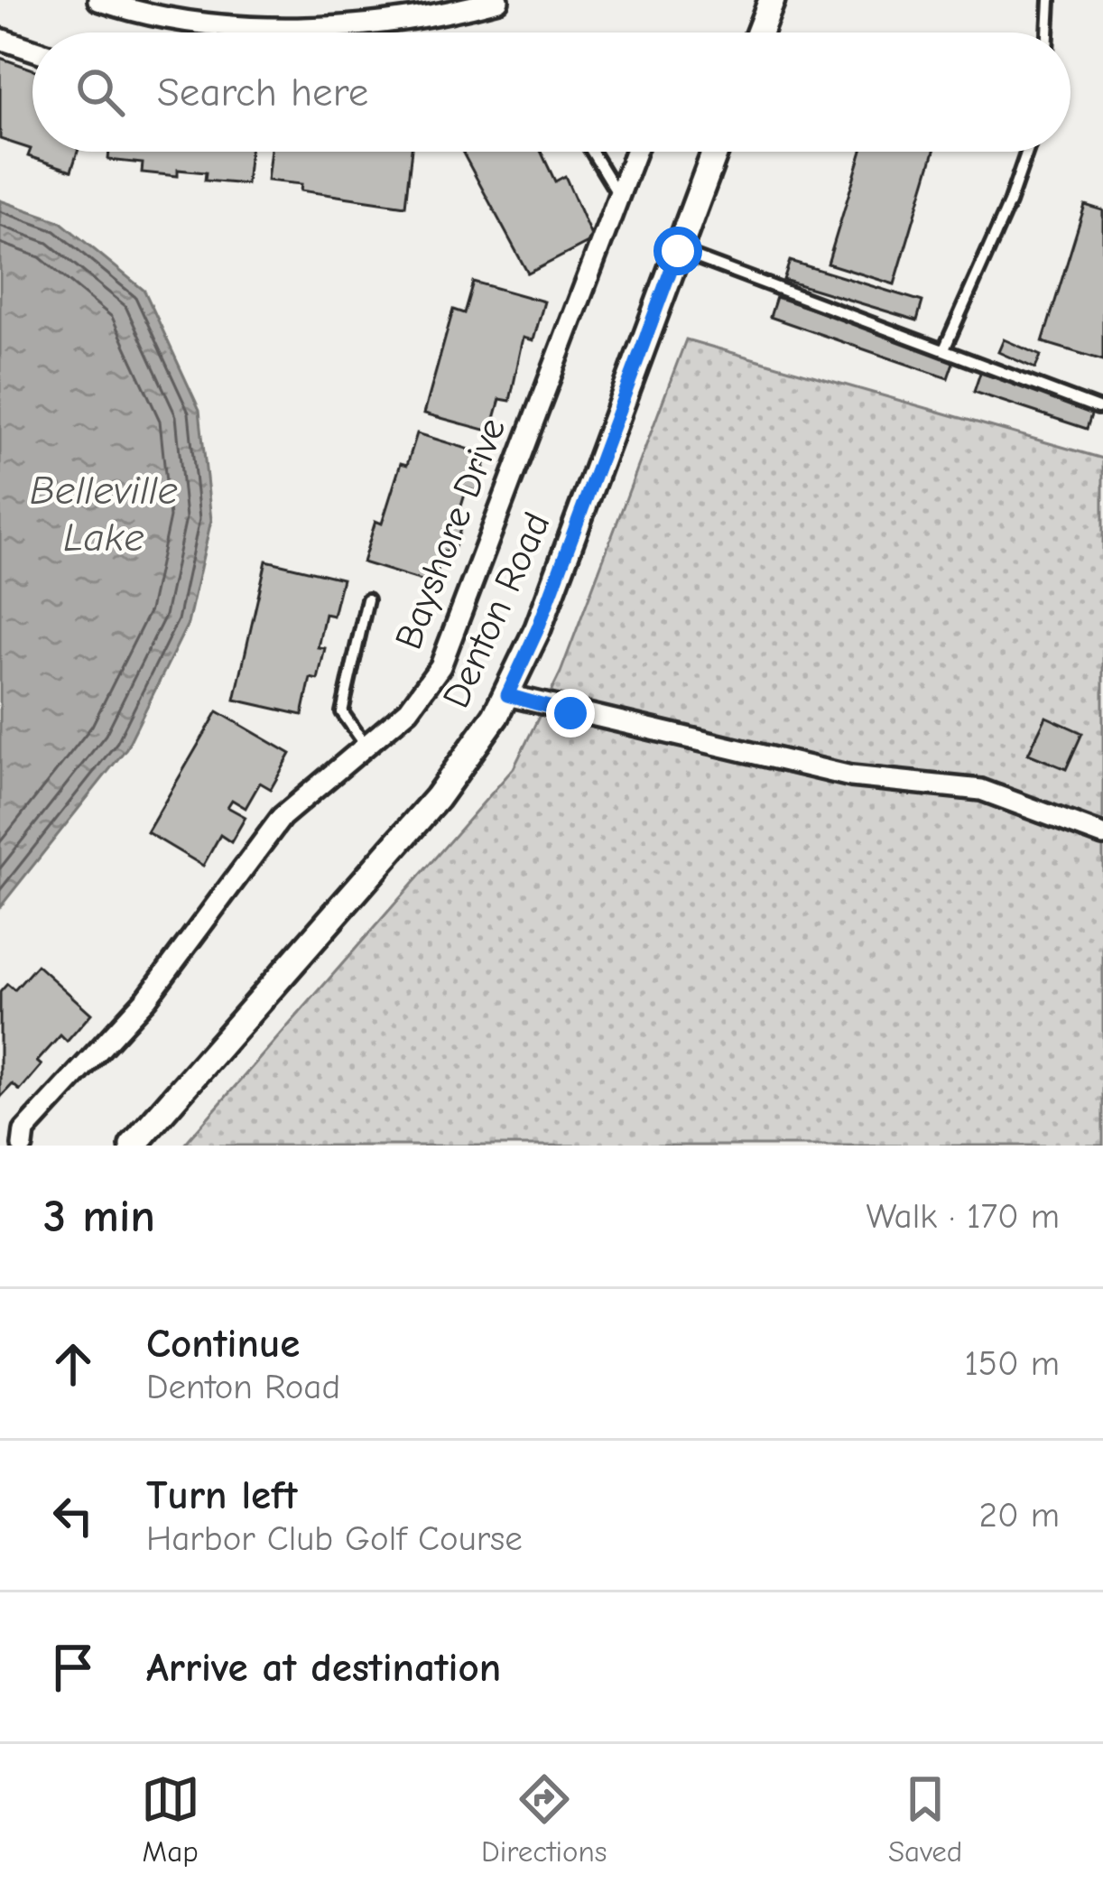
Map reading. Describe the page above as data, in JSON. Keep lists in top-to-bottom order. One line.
{"streets":{"street":["Bayshore Drive","Denton Road"]},"water":["Belleville Lake"],"page":{"search":"Search here","heading":["3 min","Walk · 170 m"],"list":[["Continue","Denton Road","150 m"],["Turn left","Harbor Club Golf Course","20 m"],"Arrive at destination"],"nav":["Map","Directions","Saved"]}}
